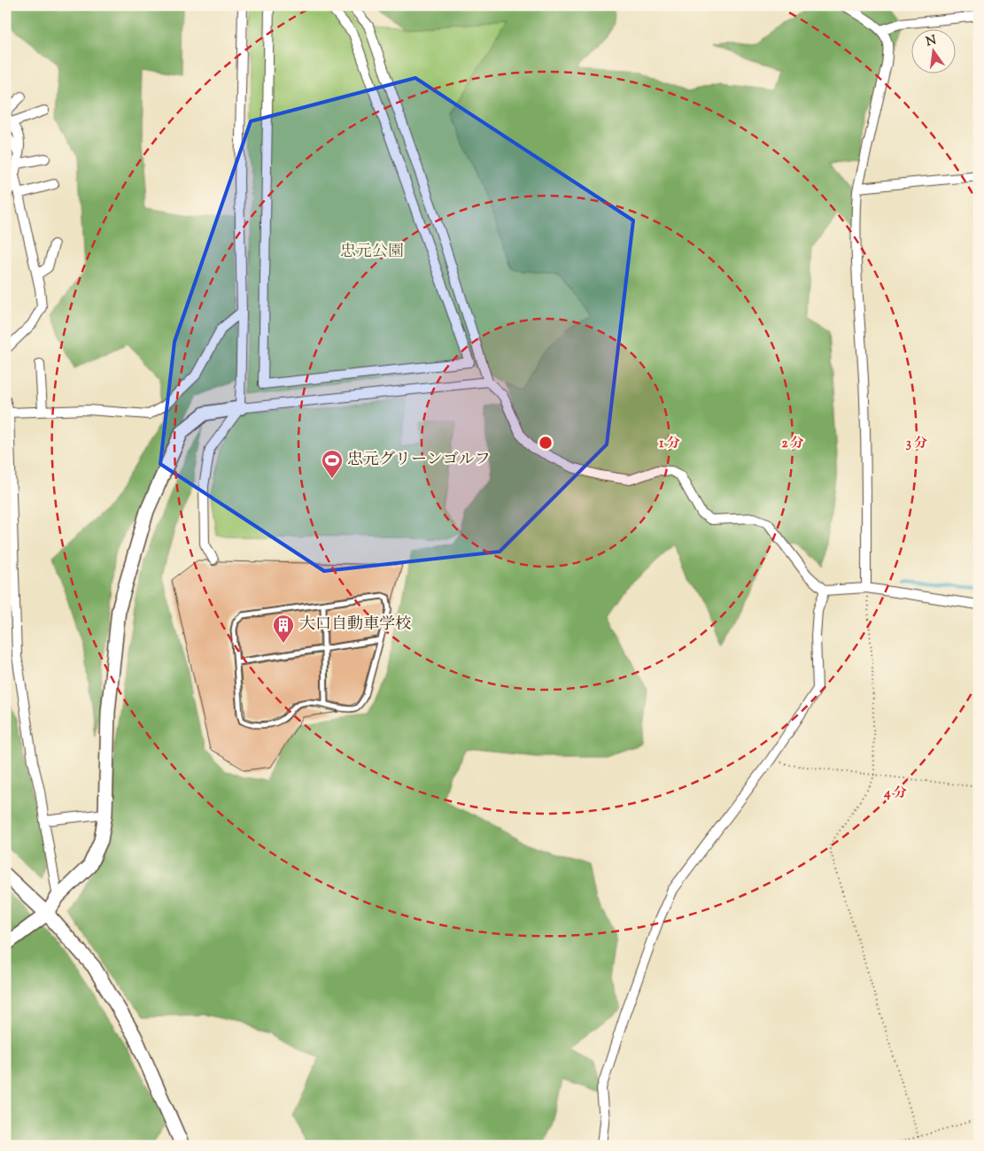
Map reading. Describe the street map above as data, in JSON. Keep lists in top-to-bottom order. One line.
{"parks":["忠元公園"],"places":{"sports":["忠元グリーンゴルフ"],"building":["大口自動車学校"]},"north":"top","rings":["1 分","2 分","3 分","4 分"]}
